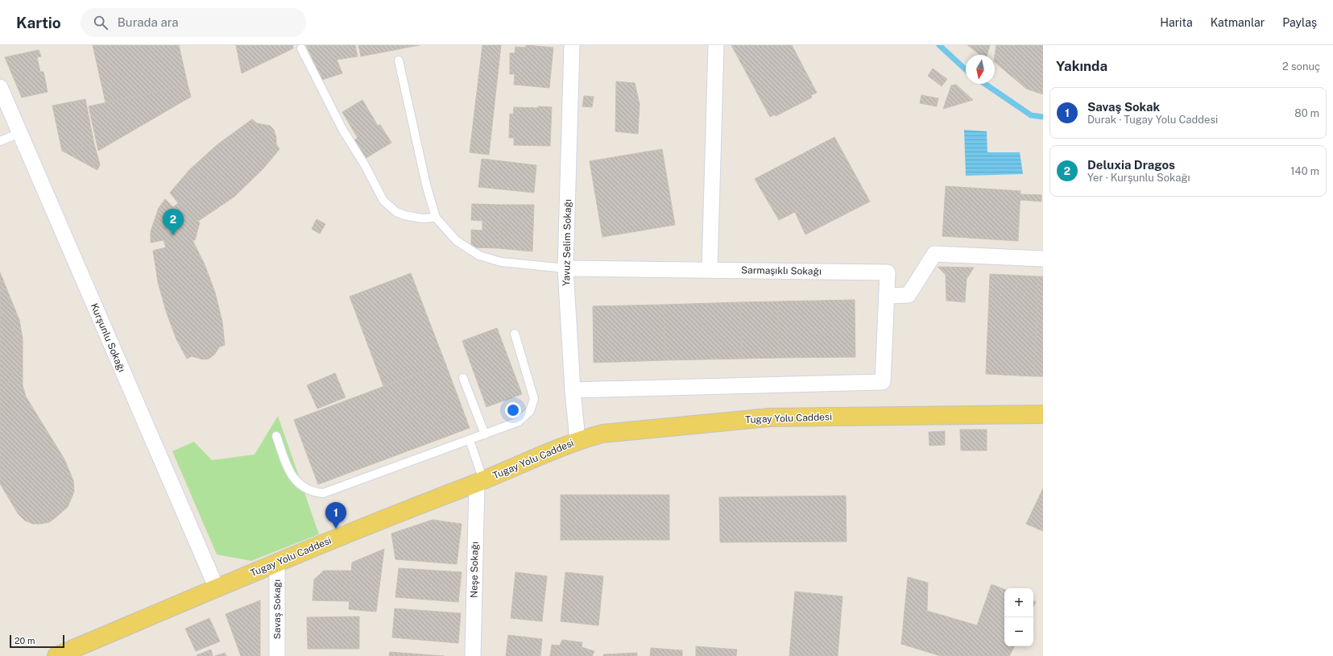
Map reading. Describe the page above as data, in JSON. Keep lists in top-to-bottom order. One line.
{"streets":{"main road":["Tugay Yolu Caddesi"],"street":["Yavuz Selim Sokağı","Sarmaşıklı Sokağı","Kurşunlu Sokağı","Neşe Sokağı","Savaş Sokağı"]},"crossings":[["Yavuz Selim Sokağı","Sarmaşıklı Sokağı"],["Yavuz Selim Sokağı","Tugay Yolu Caddesi"],["Kurşunlu Sokağı","Tugay Yolu Caddesi"],["Tugay Yolu Caddesi","Neşe Sokağı"],["Tugay Yolu Caddesi","Savaş Sokağı"]],"scale_bar":"20 m","north":"bottom","page":{"header":"Kartio","search":"Burada ara","nav":["Harita","Katmanlar","Paylaş"],"heading":["Yakında","2 sonuç"],"list":[{"mark":"1","name":"Savaş Sokak","note":"Durak · Tugay Yolu Caddesi","value":"80 m"},{"mark":"2","name":"Deluxia Dragos","note":"Yer · Kurşunlu Sokağı","value":"140 m"}],"pins":["2","1"],"map_buttons":["+","−"],"scale":"20 m"}}
